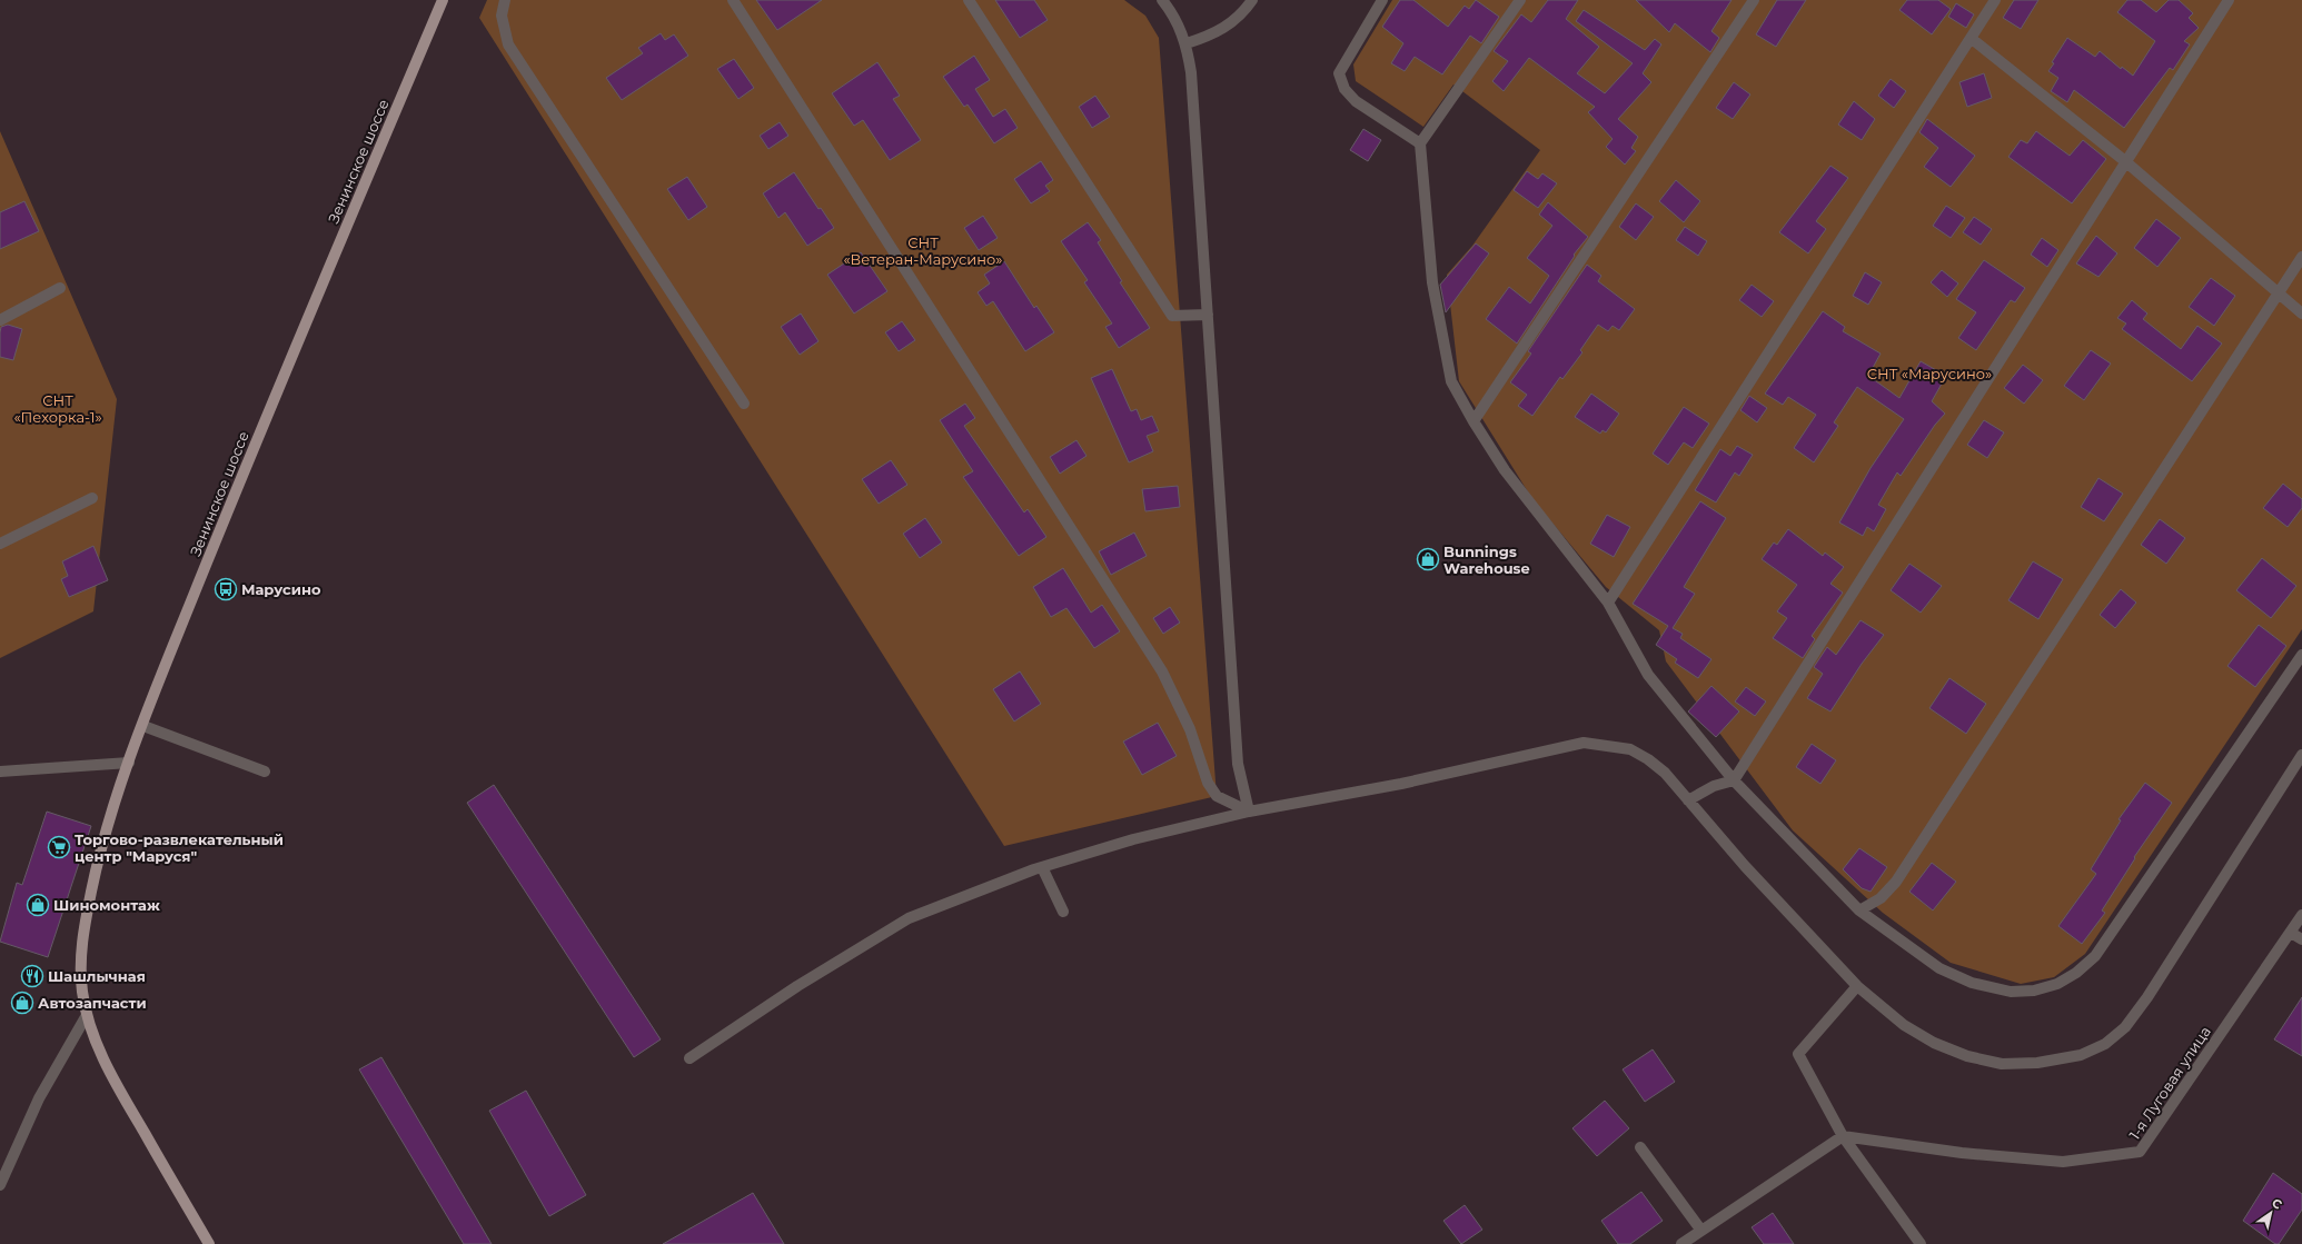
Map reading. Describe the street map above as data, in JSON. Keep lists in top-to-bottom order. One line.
{"streets":{"main road":["Зенинское шоссе"],"street":["1-я Луговая улица"]},"parks":["СНТ «Ветеран-Марусино»","СНТ «Марусино»","СНТ «Пехорка-1»"],"places":{"shop":["Bunnings Warehouse","Шиномонтаж","Автозапчасти"],"bus stop":["Марусино"],"supermarket":["Торгово-развлекательный центр \"Маруся\""],"restaurant":["Шашлычная"]},"north":"top right"}
